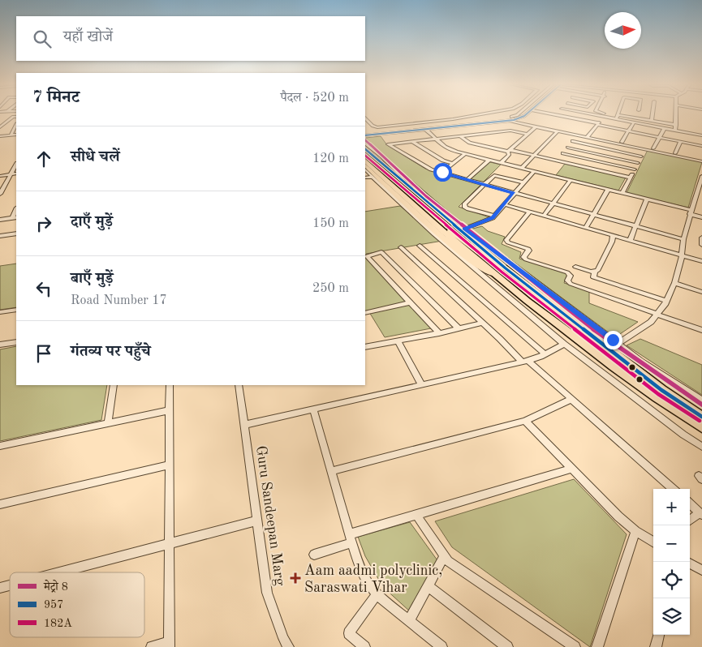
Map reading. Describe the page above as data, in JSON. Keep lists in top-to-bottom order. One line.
{"streets":{"street":["Guru Sandeepan Marg"]},"places":{"health":["Aam aadmi polyclinic, Saraswati Vihar"]},"lines":["transit line 957","metro line 8","transit line 182A"],"legend":["मेट्रो 8","957","182A"],"north":"right","page":{"search":"यहाँ खोजें","heading":["7 मिनट","पैदल · 520 m"],"list":[["सीधे चलें","120 m"],["दाएँ मुड़ें","150 m"],["बाएँ मुड़ें","Road Number 17","250 m"],"गंतव्य पर पहुँचे"],"map_buttons":["+","−"]}}
